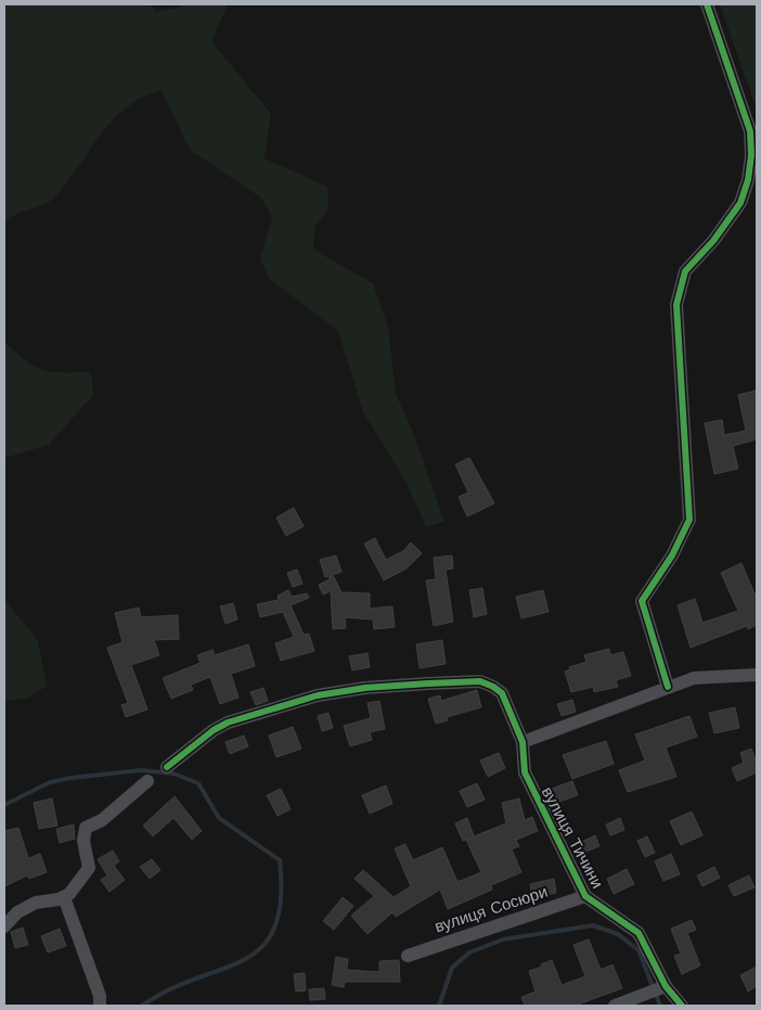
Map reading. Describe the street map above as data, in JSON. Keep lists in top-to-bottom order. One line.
{"streets":{"street":["вулиця Тичини","вулиця Сосюри"]},"crossings":[["вулиця Тичини","вулиця Сосюри"]]}
